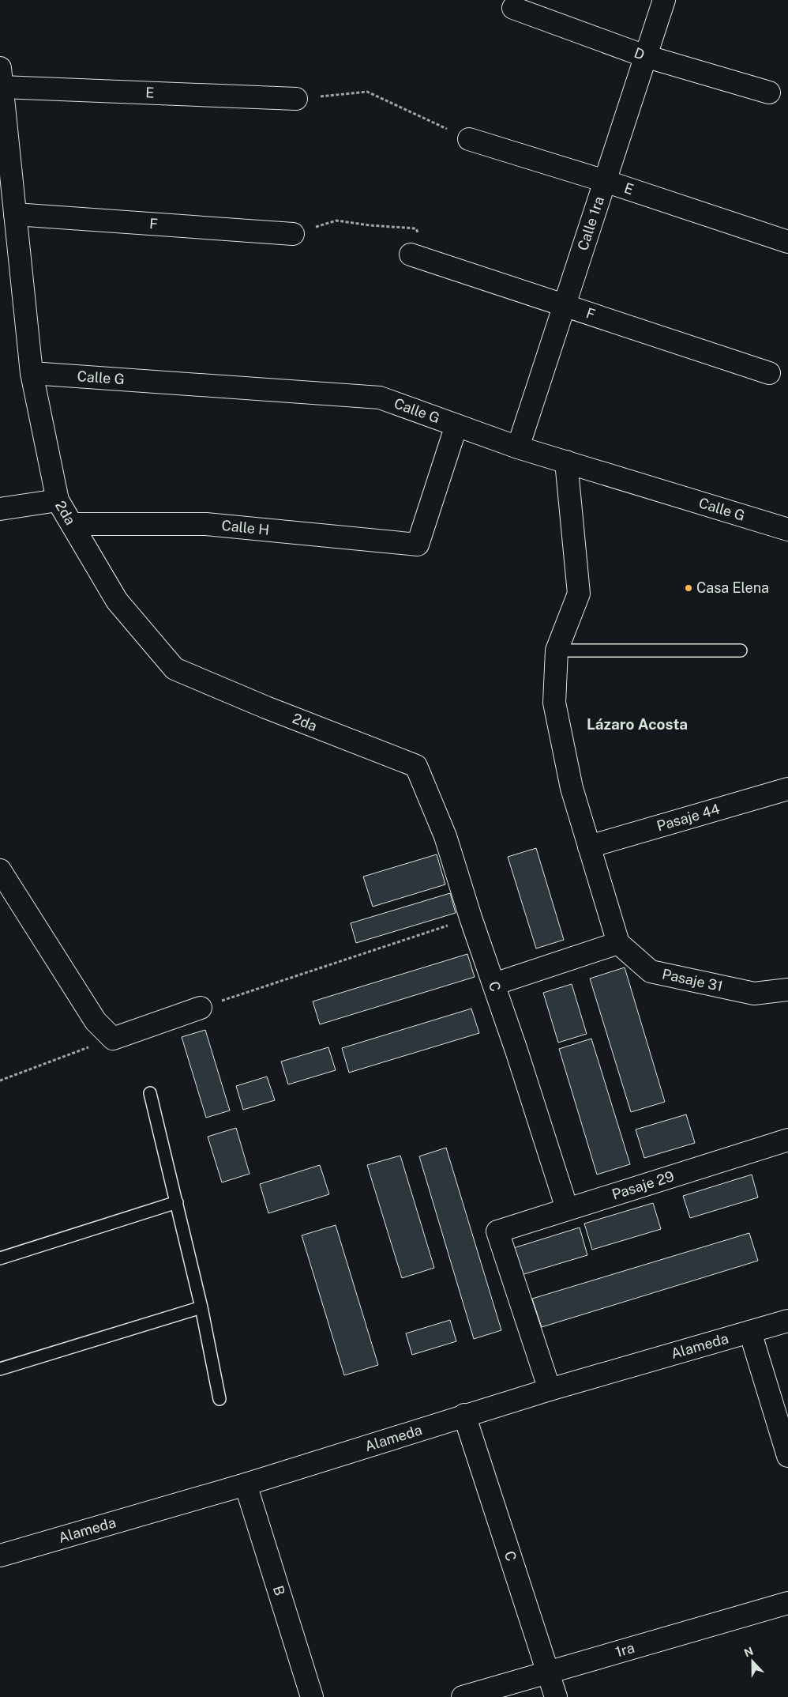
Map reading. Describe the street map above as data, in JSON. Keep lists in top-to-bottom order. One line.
{"streets":{"street":["D","E","F","Calle 1ra","Calle G","2da","Calle H","Pasaje 44","Pasaje 31","C","Pasaje 29","Alameda","B","1ra"]},"crossings":[["D","Calle 1ra"],["E","Calle 1ra"],["E","2da"],["F","Calle 1ra"],["F","2da"],["Calle 1ra","Calle G"],["Calle G","2da"],["Calle G","Calle H"],["2da","Calle H"],["2da","C"],["C","Pasaje 29"],["C","Alameda"],["C","1ra"],["Pasaje 29","Alameda"],["Alameda","B"]],"districts":["Lázaro Acosta"],"places":["Casa Elena"],"north":"top"}
